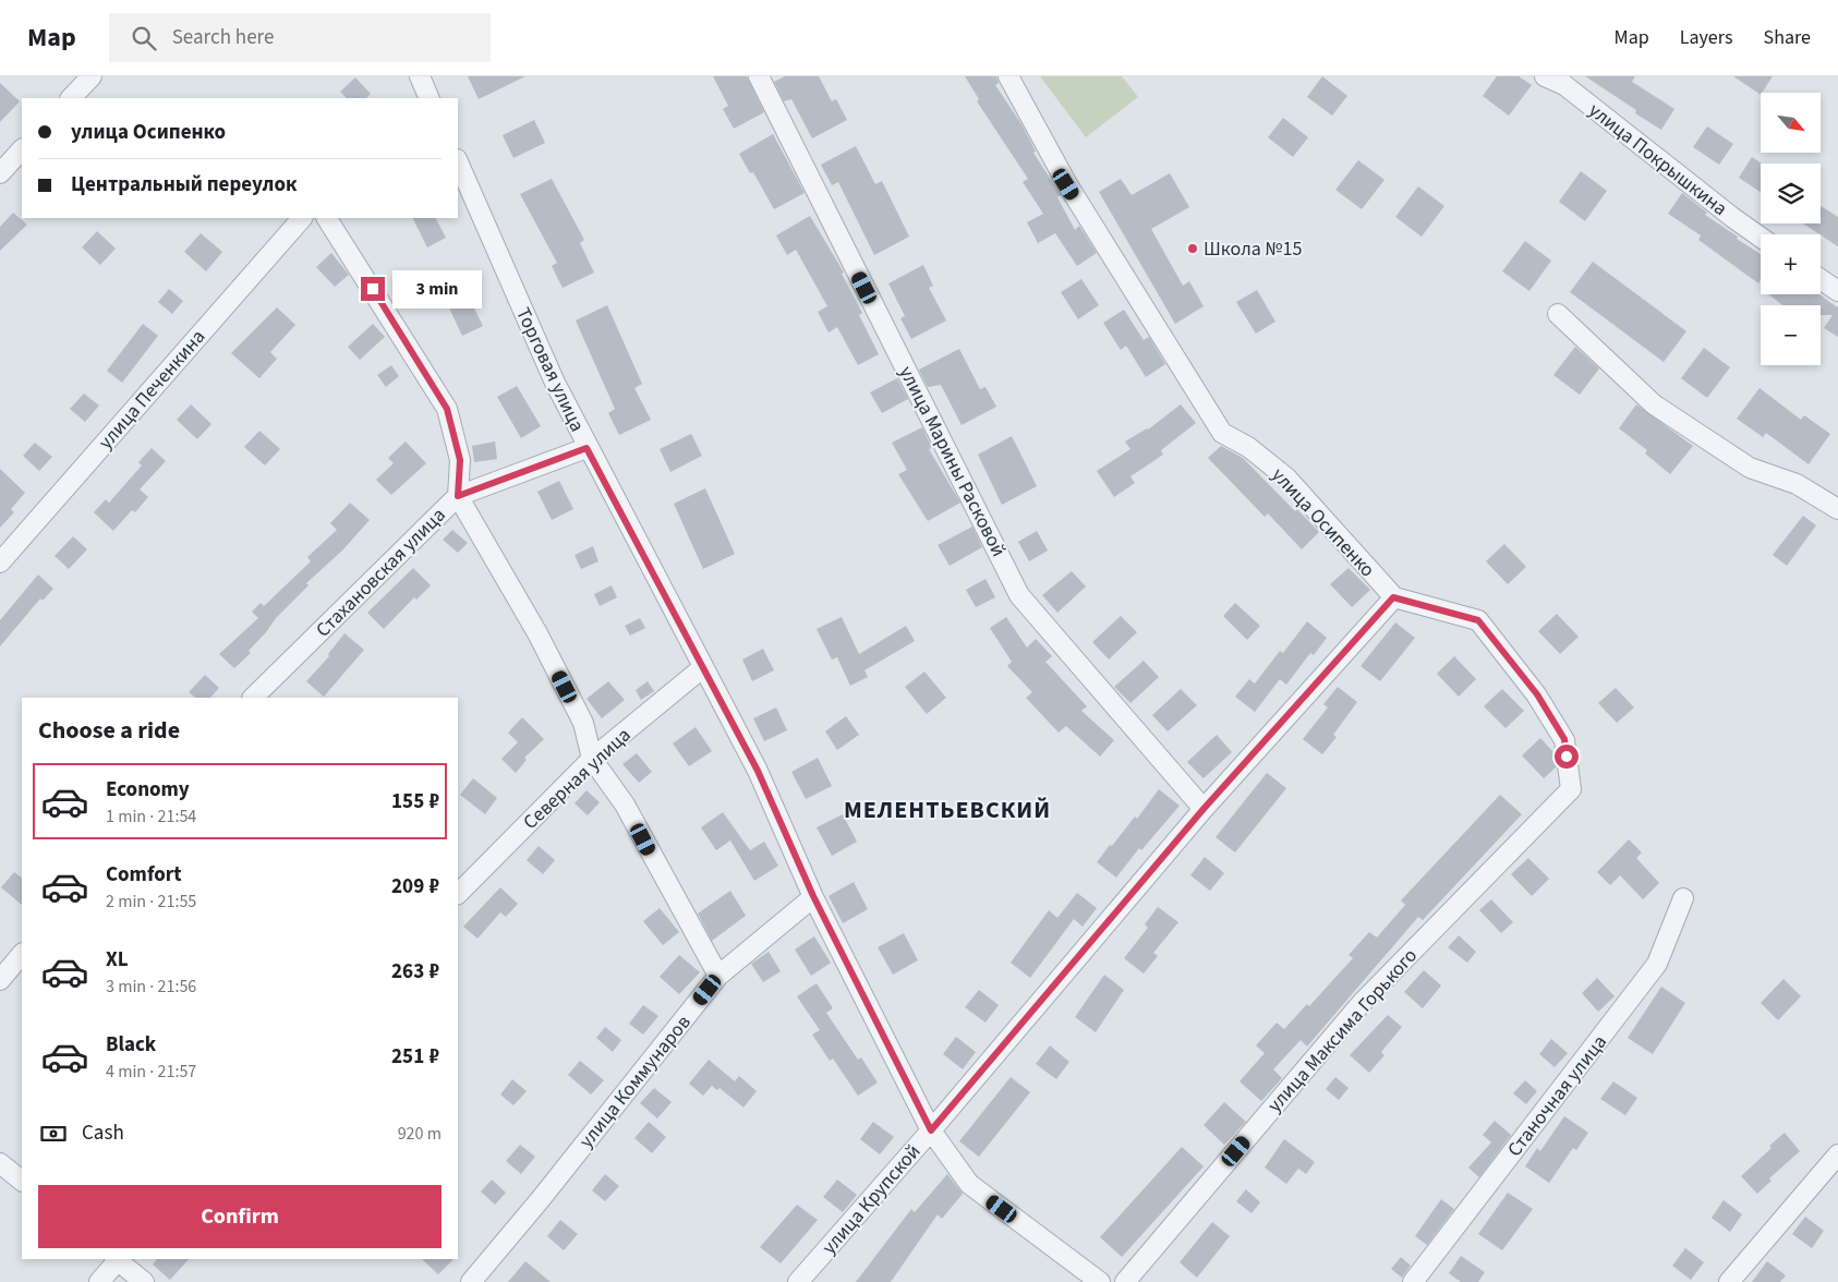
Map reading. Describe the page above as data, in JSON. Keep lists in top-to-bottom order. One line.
{"streets":{"street":["улица Покрышкина","Торговая улица","улица Печенкина","улица Марины Расковой","улица Осипенко","Стахановская улица","Северная улица","улица Максима Горького","улица Коммунаров","Станочная улица","улица Крупской"]},"crossings":[["Торговая улица","Стахановская улица"],["Торговая улица","Северная улица"],["Торговая улица","улица Коммунаров"],["Торговая улица","улица Крупской"],["улица Марины Расковой","улица Крупской"],["улица Осипенко","улица Максима Горького"],["улица Осипенко","улица Крупской"],["улица Максима Горького","улица Крупской"]],"districts":["МЕЛЕНТЬЕВСКИЙ"],"places":["Школа №15"],"north":"bottom right","page":{"header":"Map","search":"Search here","nav":["Map","Layers","Share"],"map_buttons":["+","−"],"banner":["улица Осипенко","Центральный переулок"],"bubble":"3 min","heading":"Choose a ride","list":[{"name":"Economy","note":"1 min · 21:54","value":"155 ₽"},{"name":"Comfort","note":"2 min · 21:55","value":"209 ₽"},{"name":"XL","note":"3 min · 21:56","value":"263 ₽"},{"name":"Black","note":"4 min · 21:57","value":"251 ₽"}],"pay":["Cash","920 m"],"buttons":"Confirm"}}
